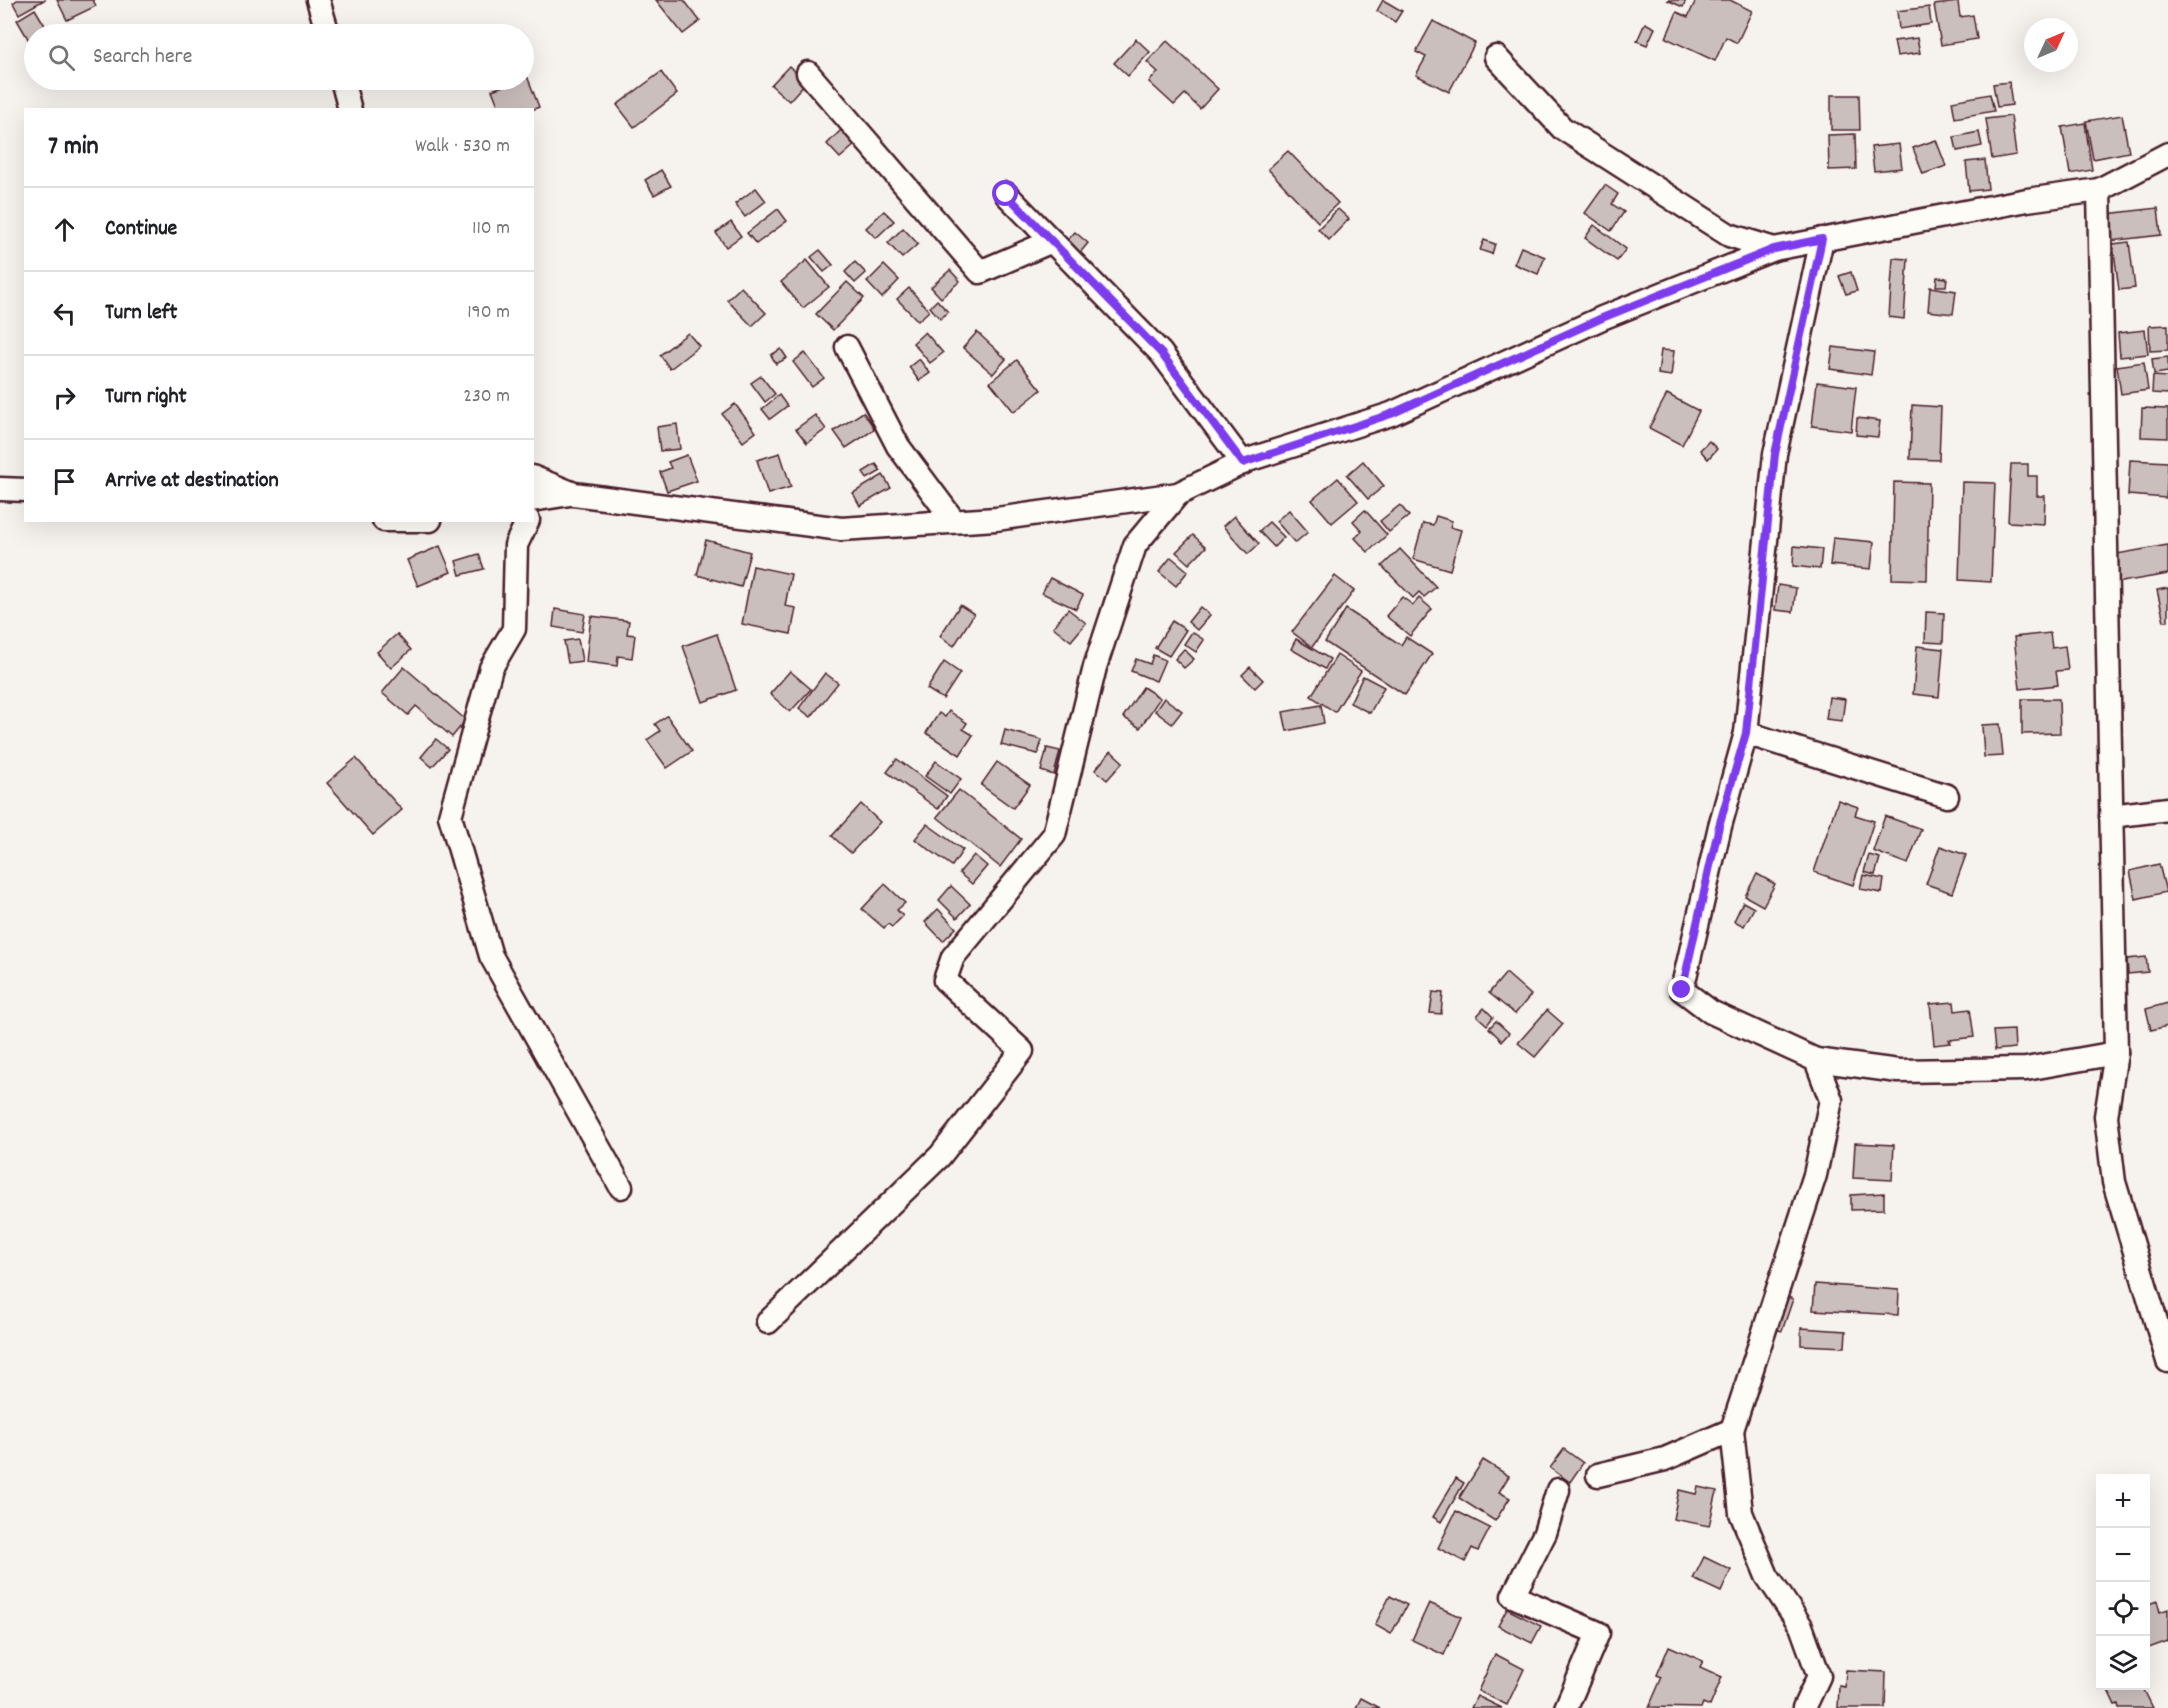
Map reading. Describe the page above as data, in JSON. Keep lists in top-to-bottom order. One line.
{"north":"top right","page":{"search":"Search here","heading":["7 min","Walk · 530 m"],"list":[["Continue","110 m"],["Turn left","190 m"],["Turn right","230 m"],"Arrive at destination"],"map_buttons":["+","−"]}}
